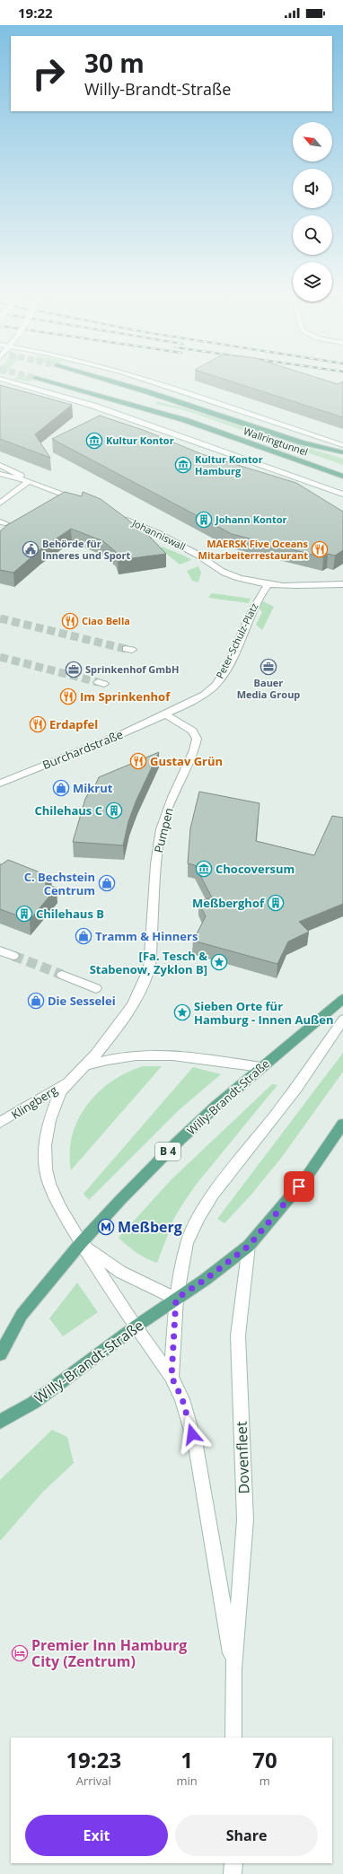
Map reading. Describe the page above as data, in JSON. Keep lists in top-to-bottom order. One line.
{"streets":{"main road":["Wallringtunnel","Johanniswall","Peter-Schulz-Platz","Burchardstraße","Pumpen","Willy-Brandt-Straße","Klingberg","B 4","Dovenfleet"]},"crossings":[["Johanniswall","Peter-Schulz-Platz"],["Peter-Schulz-Platz","Burchardstraße"],["Peter-Schulz-Platz","Pumpen"],["Burchardstraße","Pumpen"],["Willy-Brandt-Straße","Dovenfleet"]],"places":{"museum":["Kultur Kontor","Kultur Kontor Hamburg","Chocoversum"],"building":["Johann Kontor","Chilehaus C","Meßberghof","Chilehaus B"],"public building":["Behörde für Inneres und Sport"],"restaurant":["MAERSK Five Oceans Mitarbeiterrestaurant","Ciao Bella","Im Sprinkenhof","Erdapfel","Gustav Grün"],"office":["Bauer Media Group","Sprinkenhof GmbH"],"shop":["Mikrut","C. Bechstein Centrum","Tramm & Hinners","Die Sesselei"],"place":["[Fa. Tesch & Stabenow, Zyklon B]","Sieben Orte für Hamburg - Innen Außen"],"metro station":["Meßberg"],"hotel":["Premier Inn Hamburg City (Zentrum)"]},"north":"top left","page":{"status":"19:22","turn":["30 m","Willy-Brandt-Straße"],"eta":["19:23","Arrival","1","min","70","m"],"buttons":["Exit","Share"]}}
